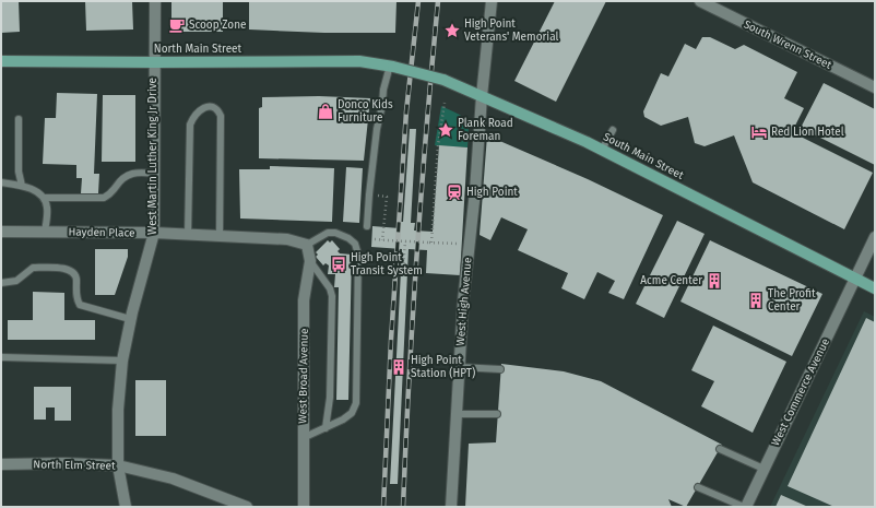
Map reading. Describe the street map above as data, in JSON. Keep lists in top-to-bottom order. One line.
{"streets":{"main road":["North Main Street","South Main Street"],"street":["South Wrenn Street","West Martin Luther King Jr Drive","Hayden Place","West High Avenue","West Broad Avenue","West Commerce Avenue","North Elm Street"]},"crossings":[["North Main Street","West Martin Luther King Jr Drive"],["North Main Street","South Main Street"],["West Martin Luther King Jr Drive","Hayden Place"],["West Martin Luther King Jr Drive","North Elm Street"],["South Main Street","West High Avenue"],["South Main Street","West Commerce Avenue"],["Hayden Place","West Broad Avenue"]],"places":{"cafe":["Scoop Zone"],"place":["High Point Veterans' Memorial","Plank Road Foreman"],"shop":["Donco Kids Furniture"],"hotel":["Red Lion Hotel"],"station":["High Point"],"bus stop":["High Point Transit System"],"building":["Acme Center","The Profit Center","High Point Station (HPT)"]}}
